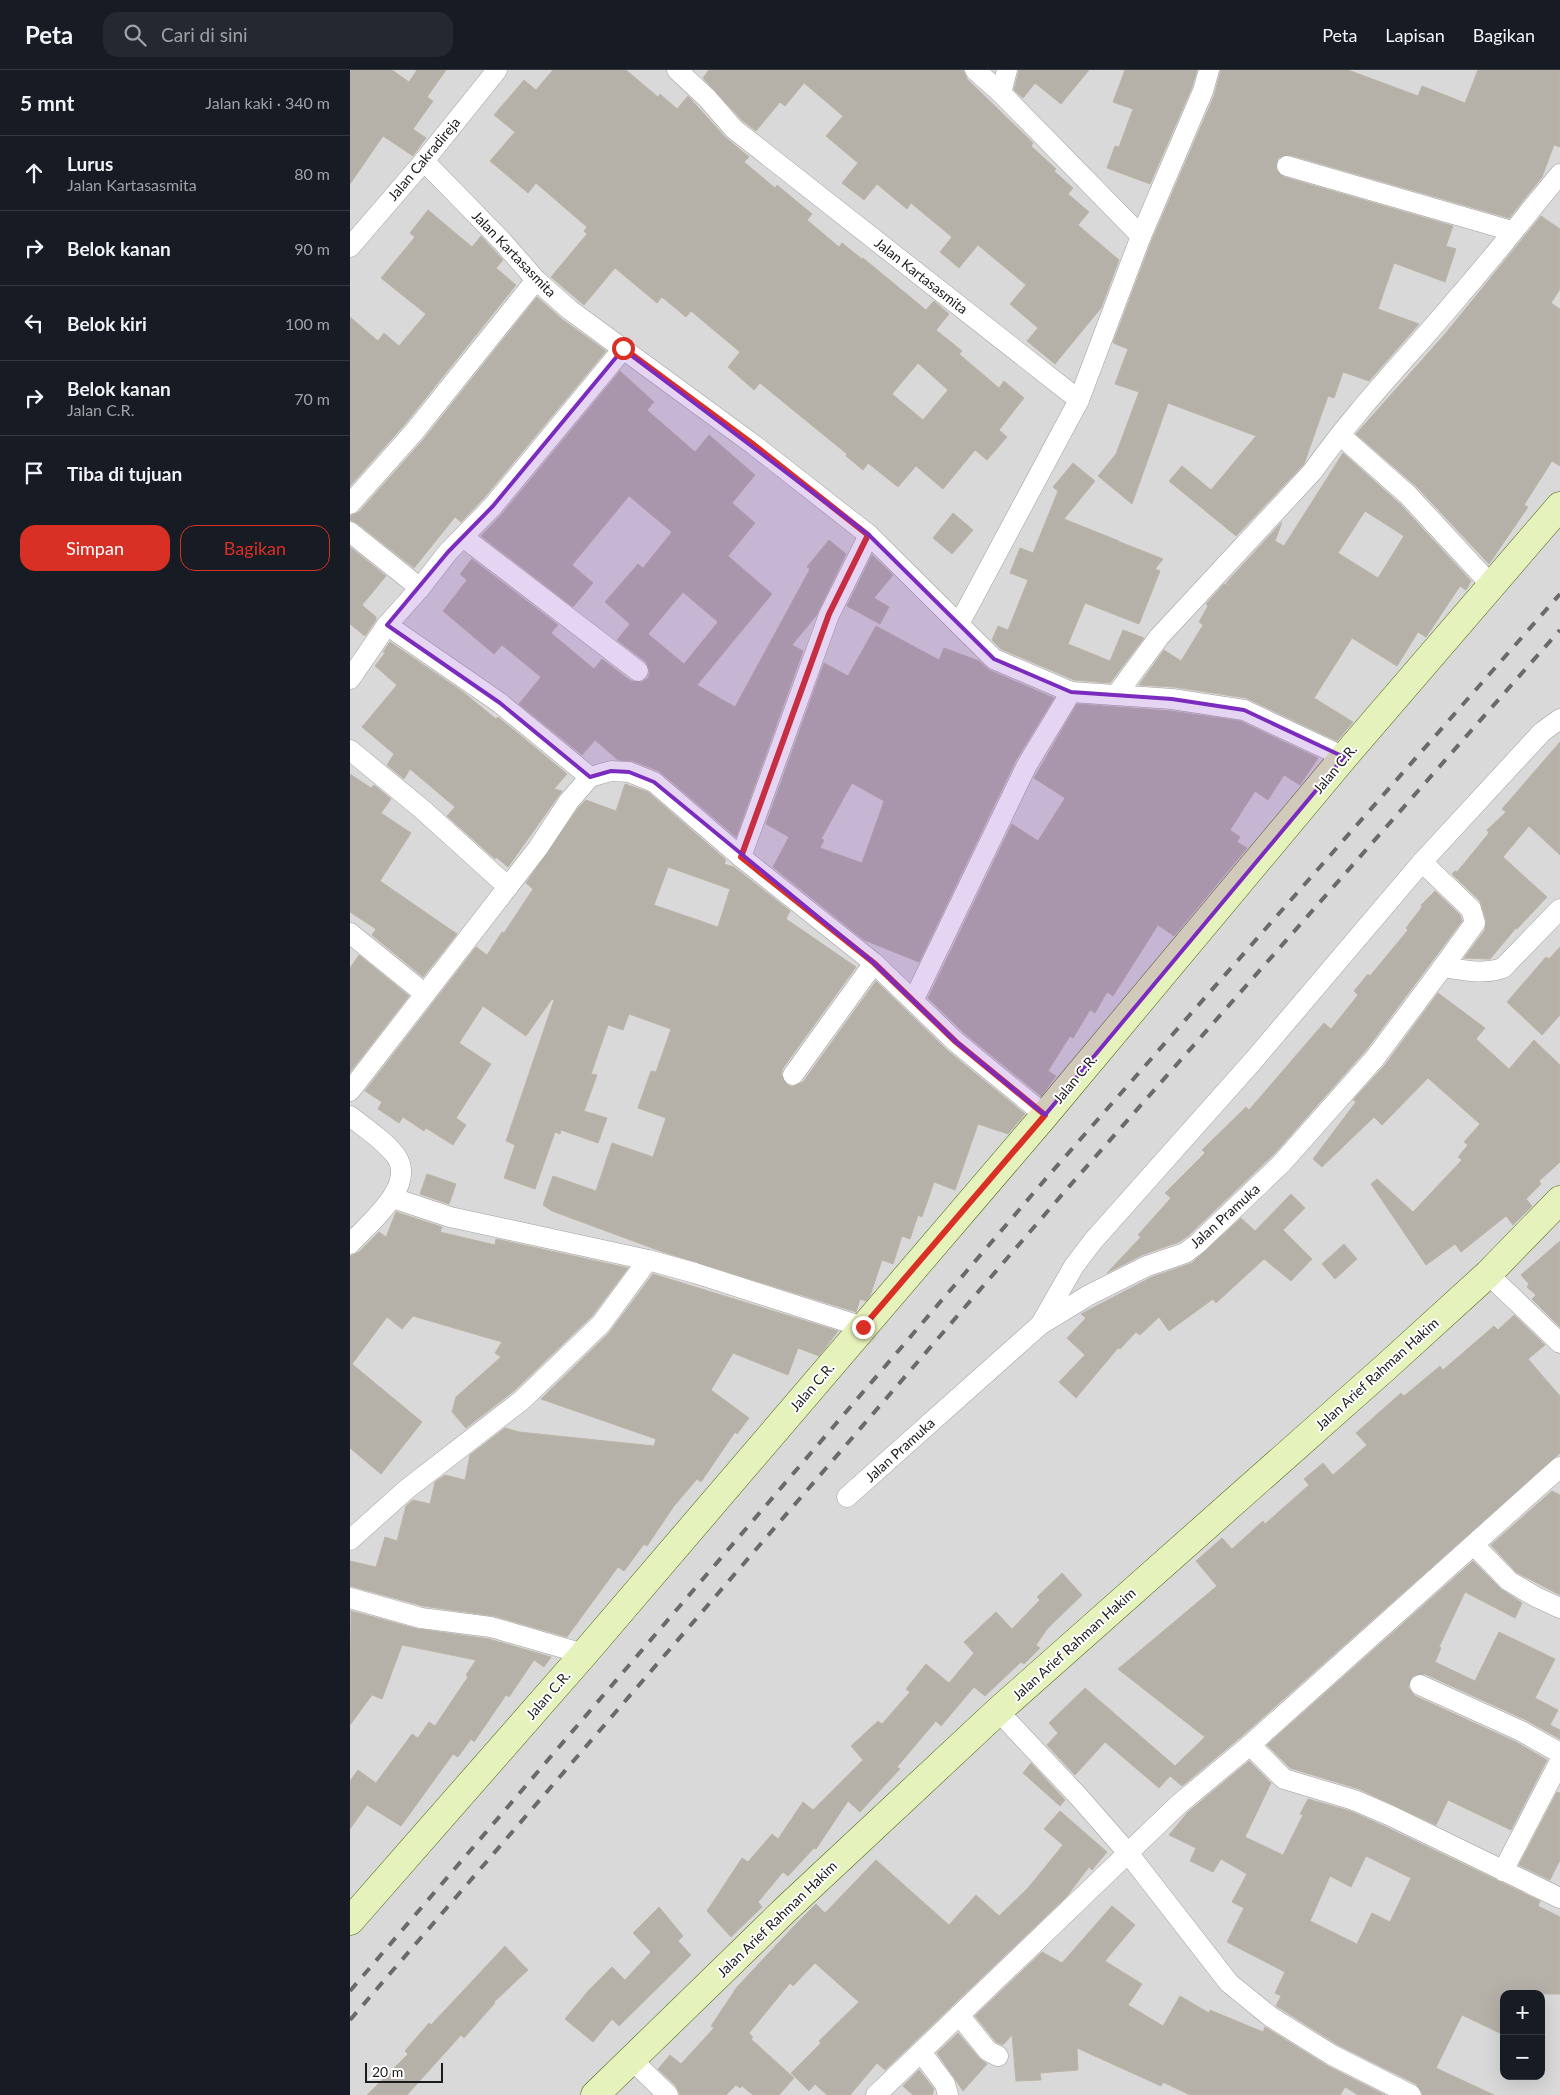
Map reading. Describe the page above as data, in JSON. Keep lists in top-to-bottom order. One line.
{"streets":{"street":["Jalan Cakradireja","Jalan Kartasasmita","Jalan C.R.","Jalan Pramuka","Jalan Arief Rahman Hakim"]},"crossings":[["Jalan Cakradireja","Jalan Kartasasmita"]],"scale_bar":"20 m","page":{"header":"Peta","search":"Cari di sini","nav":["Peta","Lapisan","Bagikan"],"heading":["5 mnt","Jalan kaki · 340 m"],"list":[["Lurus","Jalan Kartasasmita","80 m"],["Belok kanan","90 m"],["Belok kiri","100 m"],["Belok kanan","Jalan C.R.","70 m"],"Tiba di tujuan"],"buttons":["Simpan","Bagikan"],"map_buttons":["+","−"],"scale":"20 m"}}
